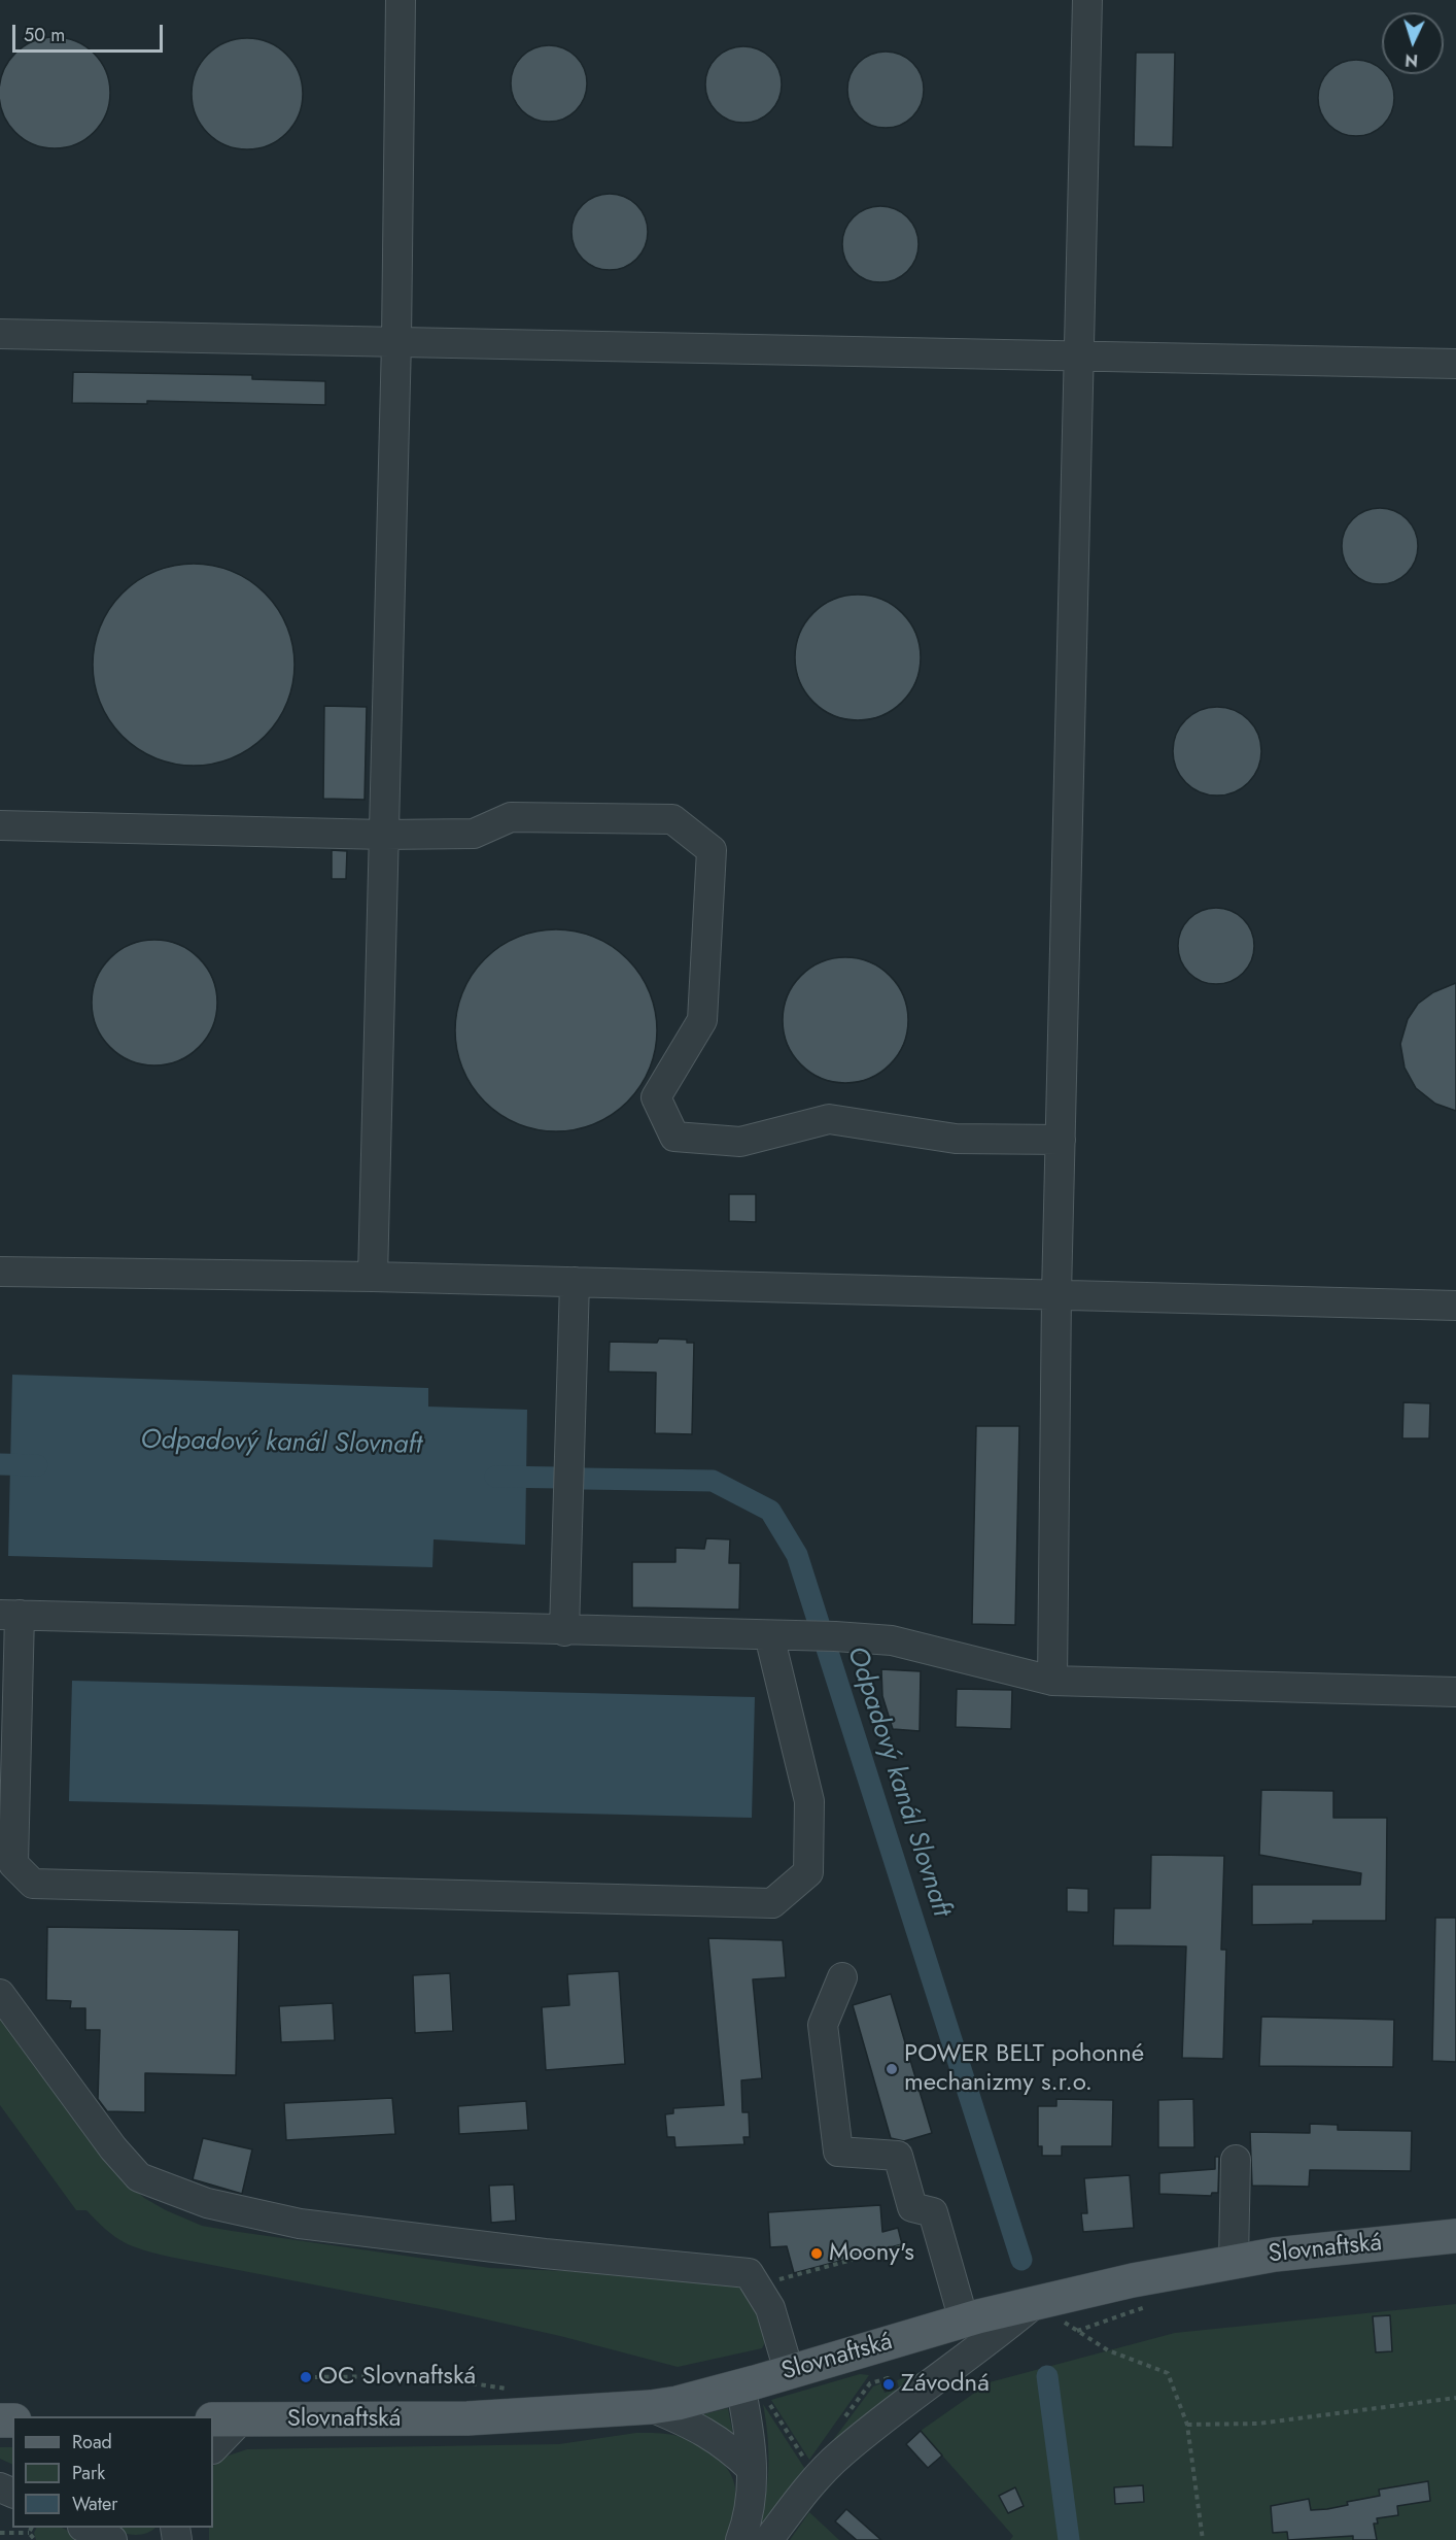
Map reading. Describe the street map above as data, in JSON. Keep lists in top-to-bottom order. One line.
{"streets":{"main road":["Slovnaftská"]},"water":["Odpadový kanál Slovnaft"],"places":["POWER BELT pohonné mechanizmy s.r.o.","Moony's","OC Slovnaftská","Závodná"],"legend":["Road","Park","Water"],"scale_bar":"50 m","north":"bottom"}
